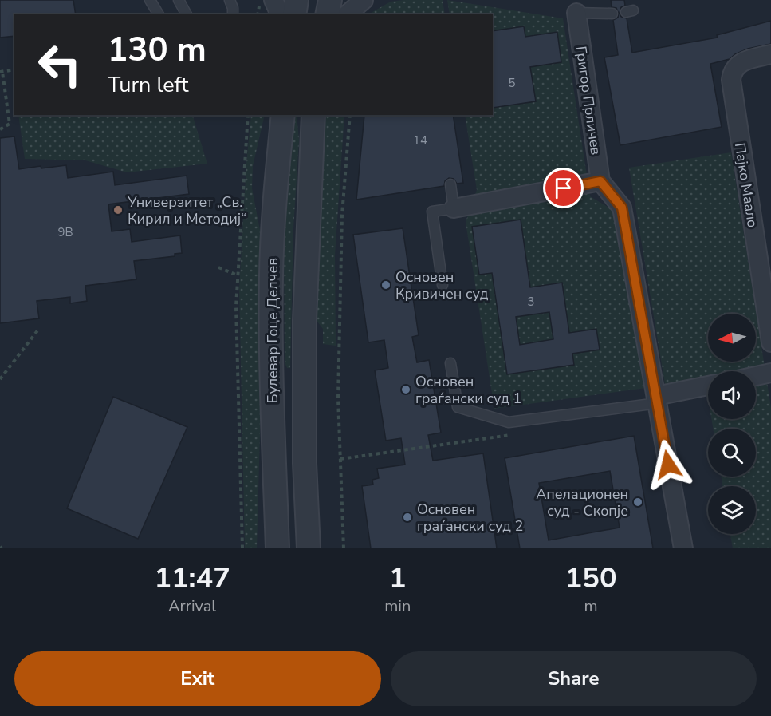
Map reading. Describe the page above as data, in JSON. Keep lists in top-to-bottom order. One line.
{"streets":{"street":["Григор Прличев","Пајко Маало","Булевар Гоце Делчев"]},"places":["Универзитет „Св. Кирил и Методиј“","Основен Кривичен суд","Основен граѓански суд 1","Апелационен суд - Скопје","Основен граѓански суд 2"],"house_numbers":["5","14","9B","3"],"north":"left","page":{"turn":["130 m","Turn left"],"eta":["11:47","Arrival","1","min","150","m"],"buttons":["Exit","Share"]}}
